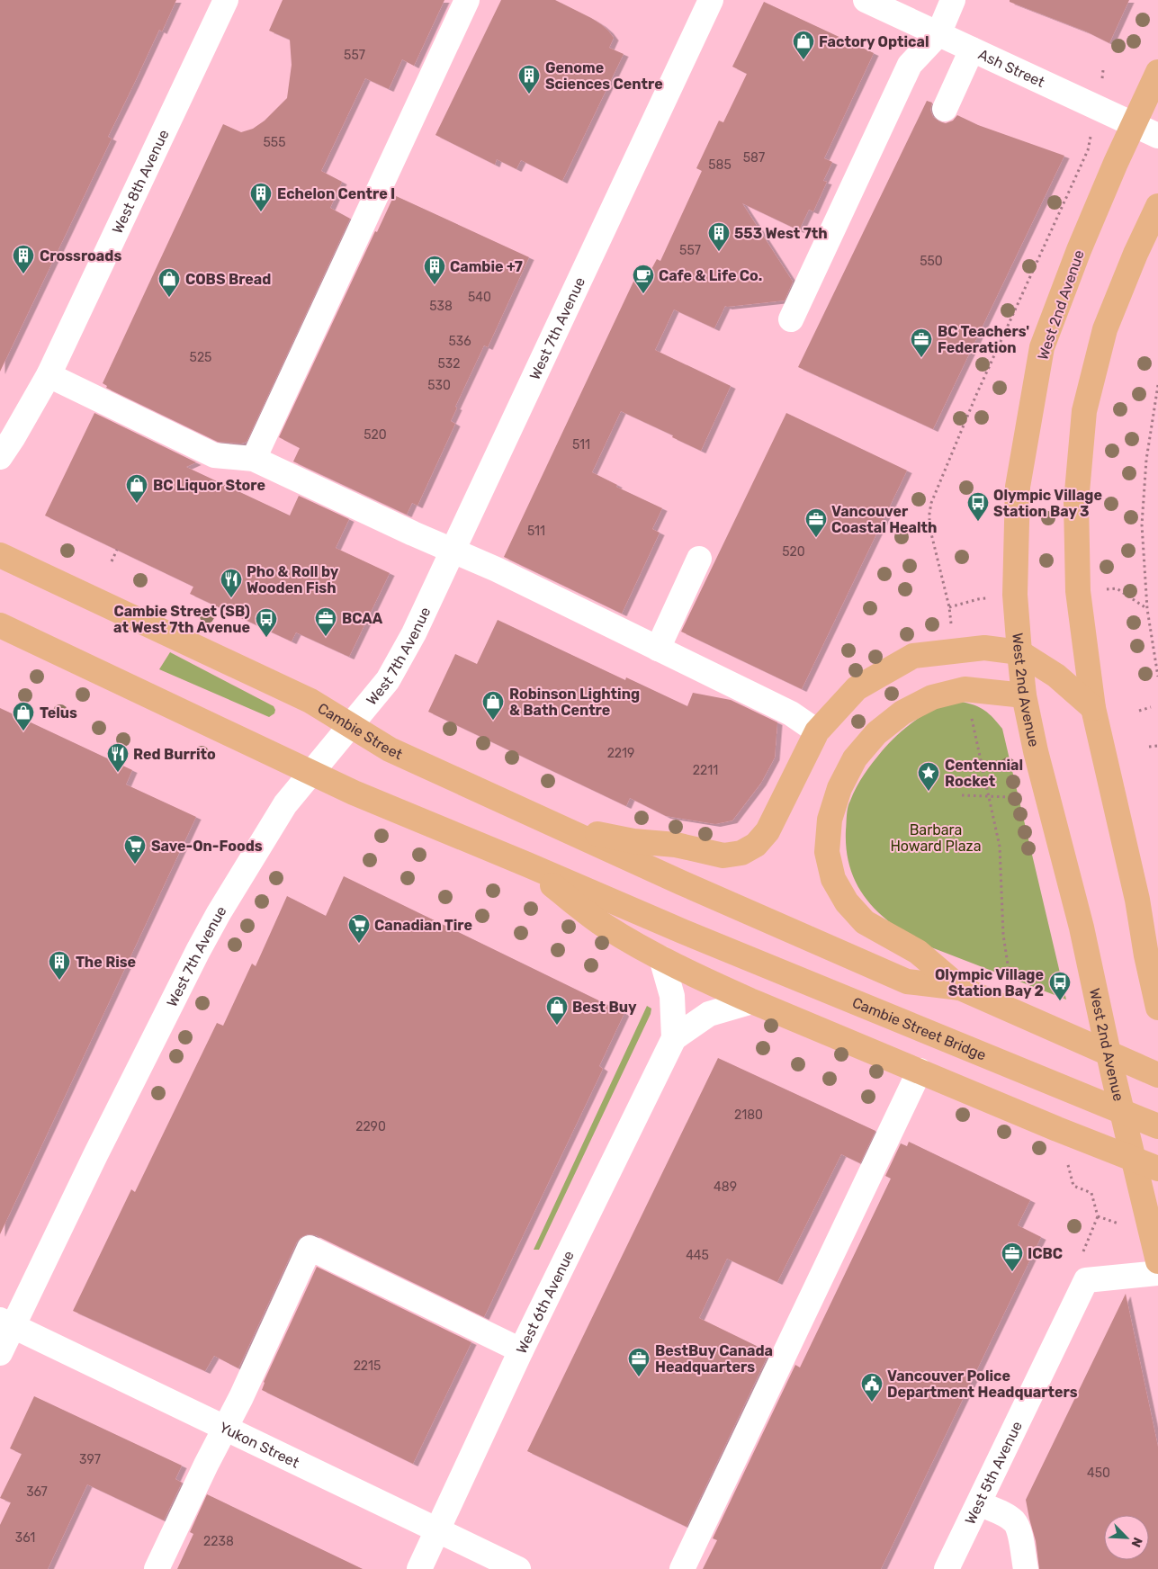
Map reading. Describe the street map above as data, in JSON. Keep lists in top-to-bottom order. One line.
{"streets":{"main road":["West 2nd Avenue","Cambie Street","Cambie Street Bridge"],"street":["Ash Street","West 8th Avenue","West 7th Avenue","West 6th Avenue","Yukon Street","West 5th Avenue"]},"crossings":[["Ash Street","West 2nd Avenue"],["West 7th Avenue","Cambie Street"],["West 7th Avenue","Yukon Street"],["West 6th Avenue","Yukon Street"]],"parks":["Barbara Howard Plaza"],"places":{"shop":["Factory Optical","COBS Bread","BC Liquor Store","Robinson Lighting & Bath Centre","Telus","Best Buy"],"building":["Genome Sciences Centre","Echelon Centre I","553 West 7th","Crossroads","Cambie +7","The Rise"],"cafe":["Cafe & Life Co."],"office":["BC Teachers' Federation","Vancouver Coastal Health","BCAA","ICBC","BestBuy Canada Headquarters"],"bus stop":["Olympic Village Station Bay 3","Cambie Street (SB) at West 7th Avenue","Olympic Village Station Bay 2"],"restaurant":["Pho & Roll by Wooden Fish","Red Burrito"],"place":["Centennial Rocket"],"supermarket":["Save-On-Foods","Canadian Tire"],"public building":["Vancouver Police Department Headquarters"]},"house_numbers":["557","555","587","585","557","550","540","538","536","525","532","530","520","511","511","520","2219","2211","2180","2290","489","445","2215","397","450","367","361","2238"],"north":"bottom right"}
